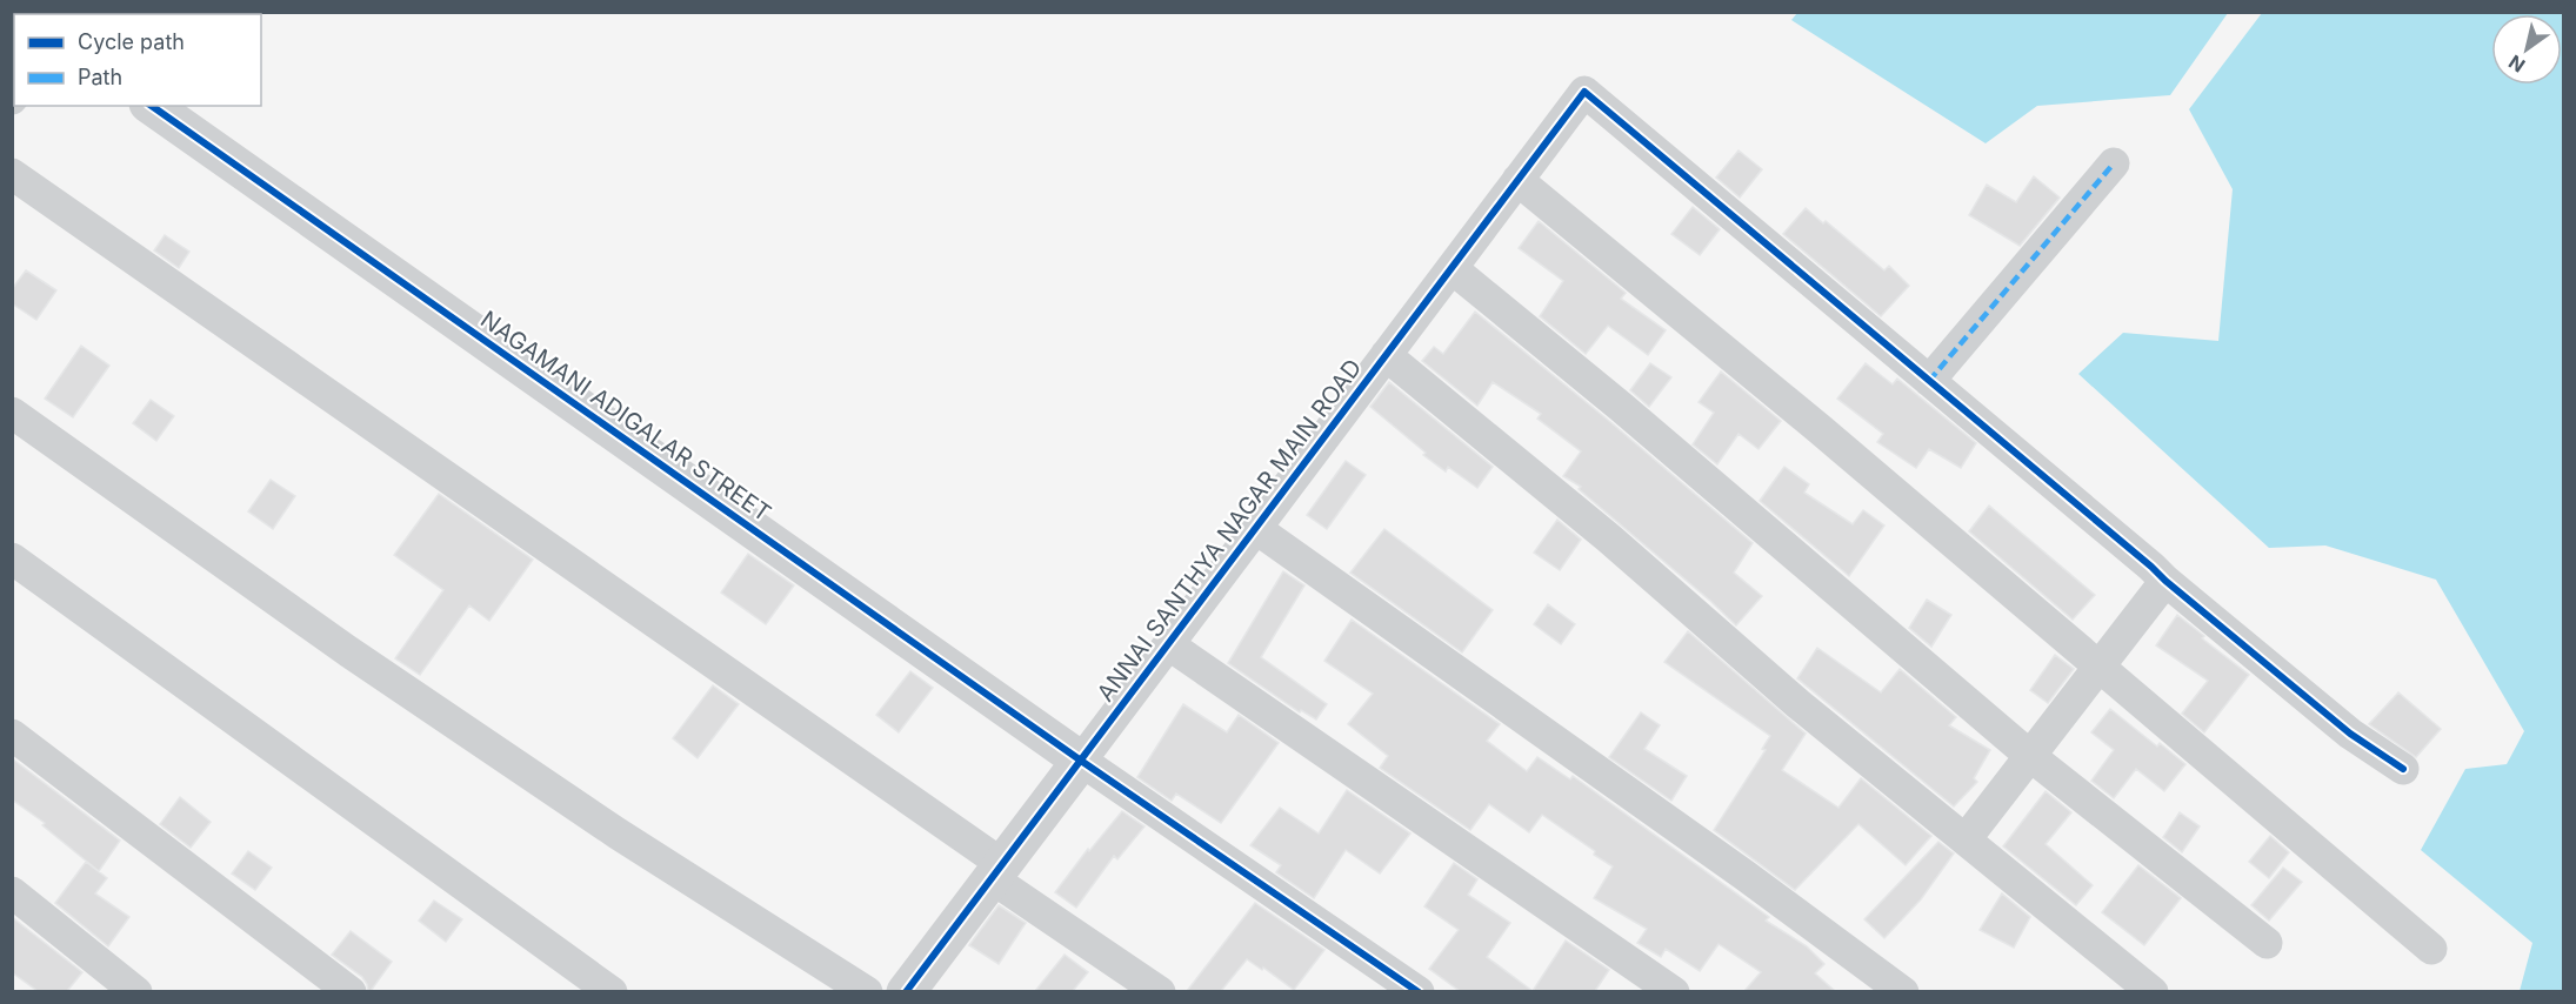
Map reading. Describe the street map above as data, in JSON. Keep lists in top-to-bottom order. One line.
{"streets":{"street":["NAGAMANI ADIGALAR STREET","ANNAI SANTHYA NAGAR MAIN ROAD"]},"crossings":[["NAGAMANI ADIGALAR STREET","ANNAI SANTHYA NAGAR MAIN ROAD"]],"legend":["Cycle path","Path"],"north":"bottom left"}
